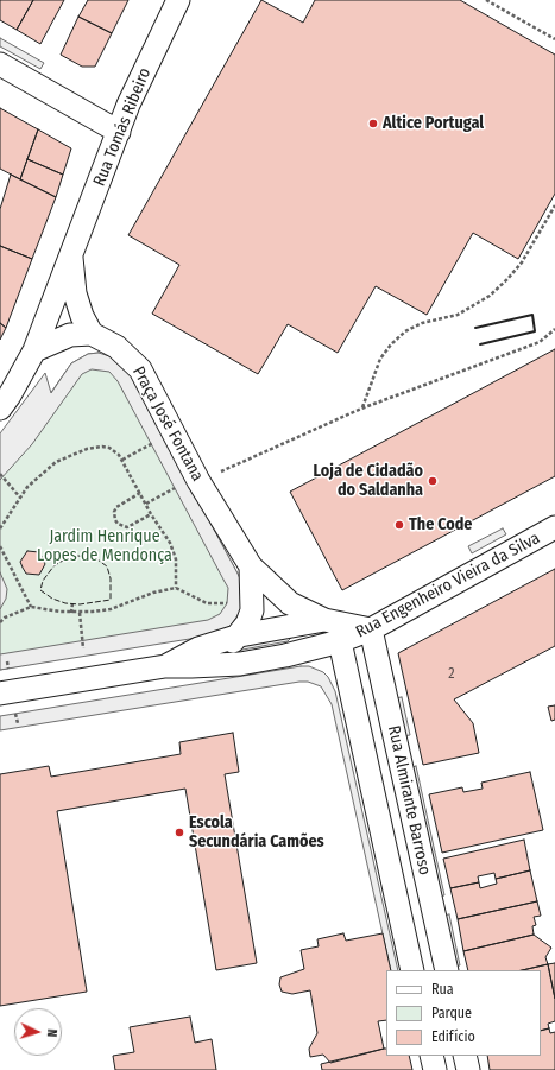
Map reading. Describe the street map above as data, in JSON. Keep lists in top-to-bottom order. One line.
{"streets":{"street":["Rua Tomás Ribeiro","Praça José Fontana","Rua Engenheiro Vieira da Silva","Rua Almirante Barroso"]},"crossings":[["Praça José Fontana","Rua Engenheiro Vieira da Silva"],["Praça José Fontana","Rua Almirante Barroso"],["Rua Engenheiro Vieira da Silva","Rua Almirante Barroso"]],"parks":["Jardim Henrique Lopes de Mendonça"],"places":["Altice Portugal","Loja de Cidadão do Saldanha","The Code","Escola Secundária Camões"],"house_numbers":["2"],"legend":["Rua","Parque","Edifício"],"north":"right"}
